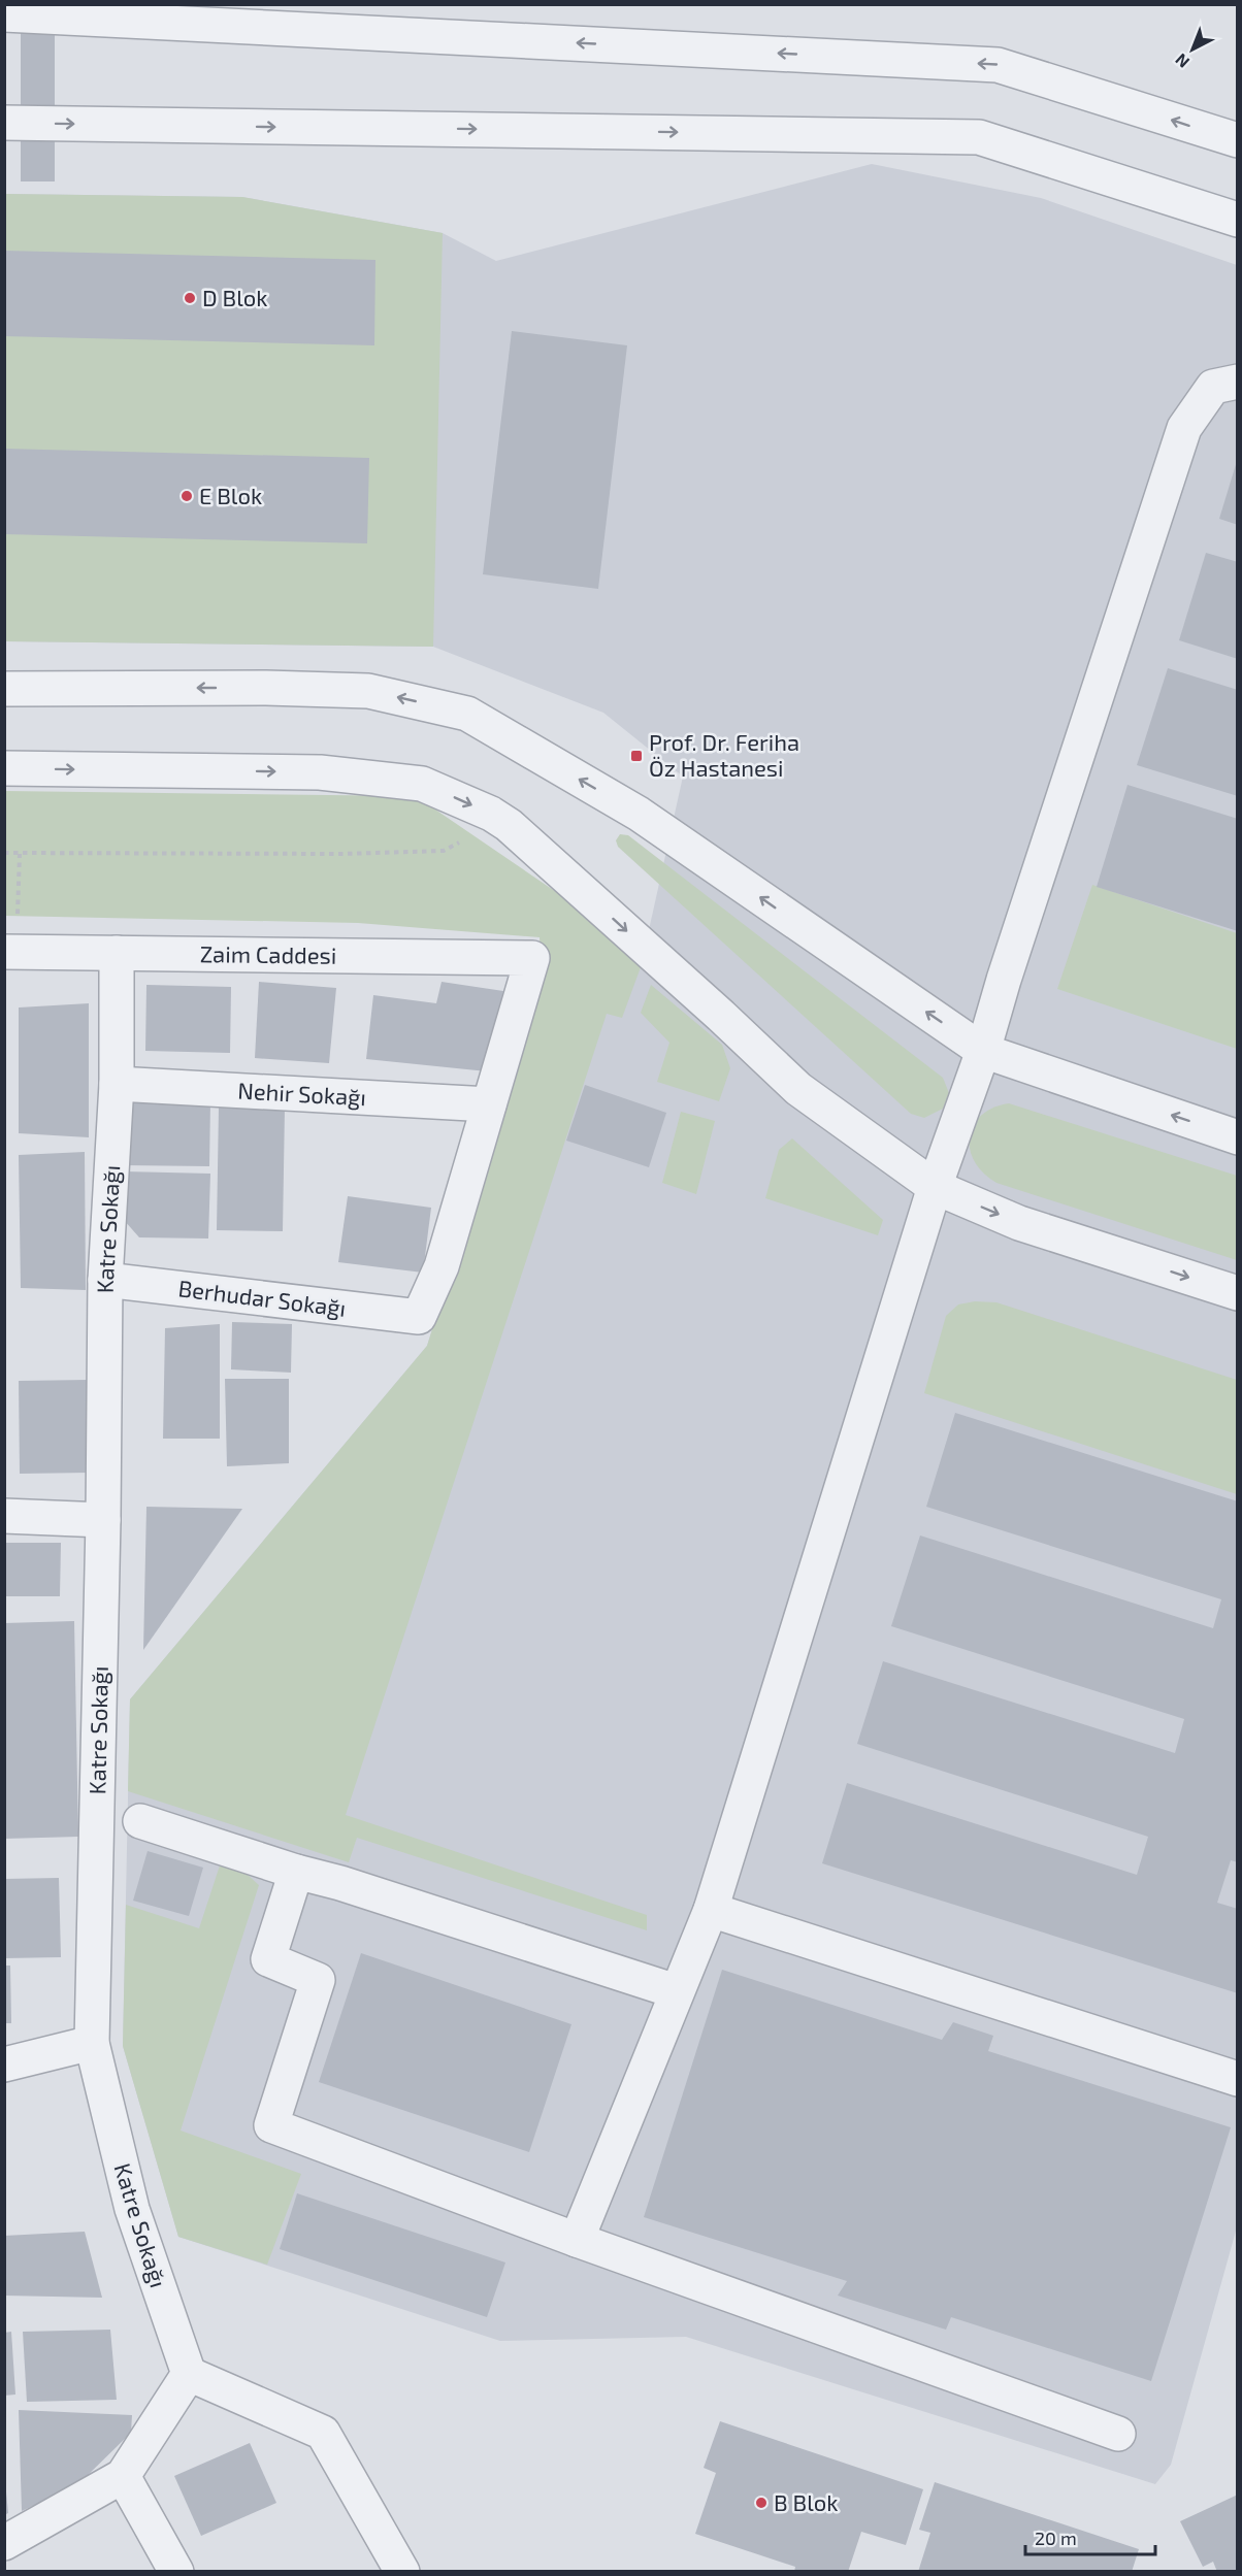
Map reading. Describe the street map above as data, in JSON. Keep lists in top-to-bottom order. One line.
{"streets":{"street":["Zaim Caddesi","Nehir Sokağı","Katre Sokağı","Berhudar Sokağı"]},"crossings":[["Zaim Caddesi","Nehir Sokağı"],["Zaim Caddesi","Katre Sokağı"],["Zaim Caddesi","Berhudar Sokağı"],["Nehir Sokağı","Katre Sokağı"],["Nehir Sokağı","Berhudar Sokağı"],["Katre Sokağı","Berhudar Sokağı"]],"places":{"other":["D Blok","E Blok","B Blok"],"transit":["Prof. Dr. Feriha Öz Hastanesi"]},"scale_bar":"20 m","north":"bottom left"}
